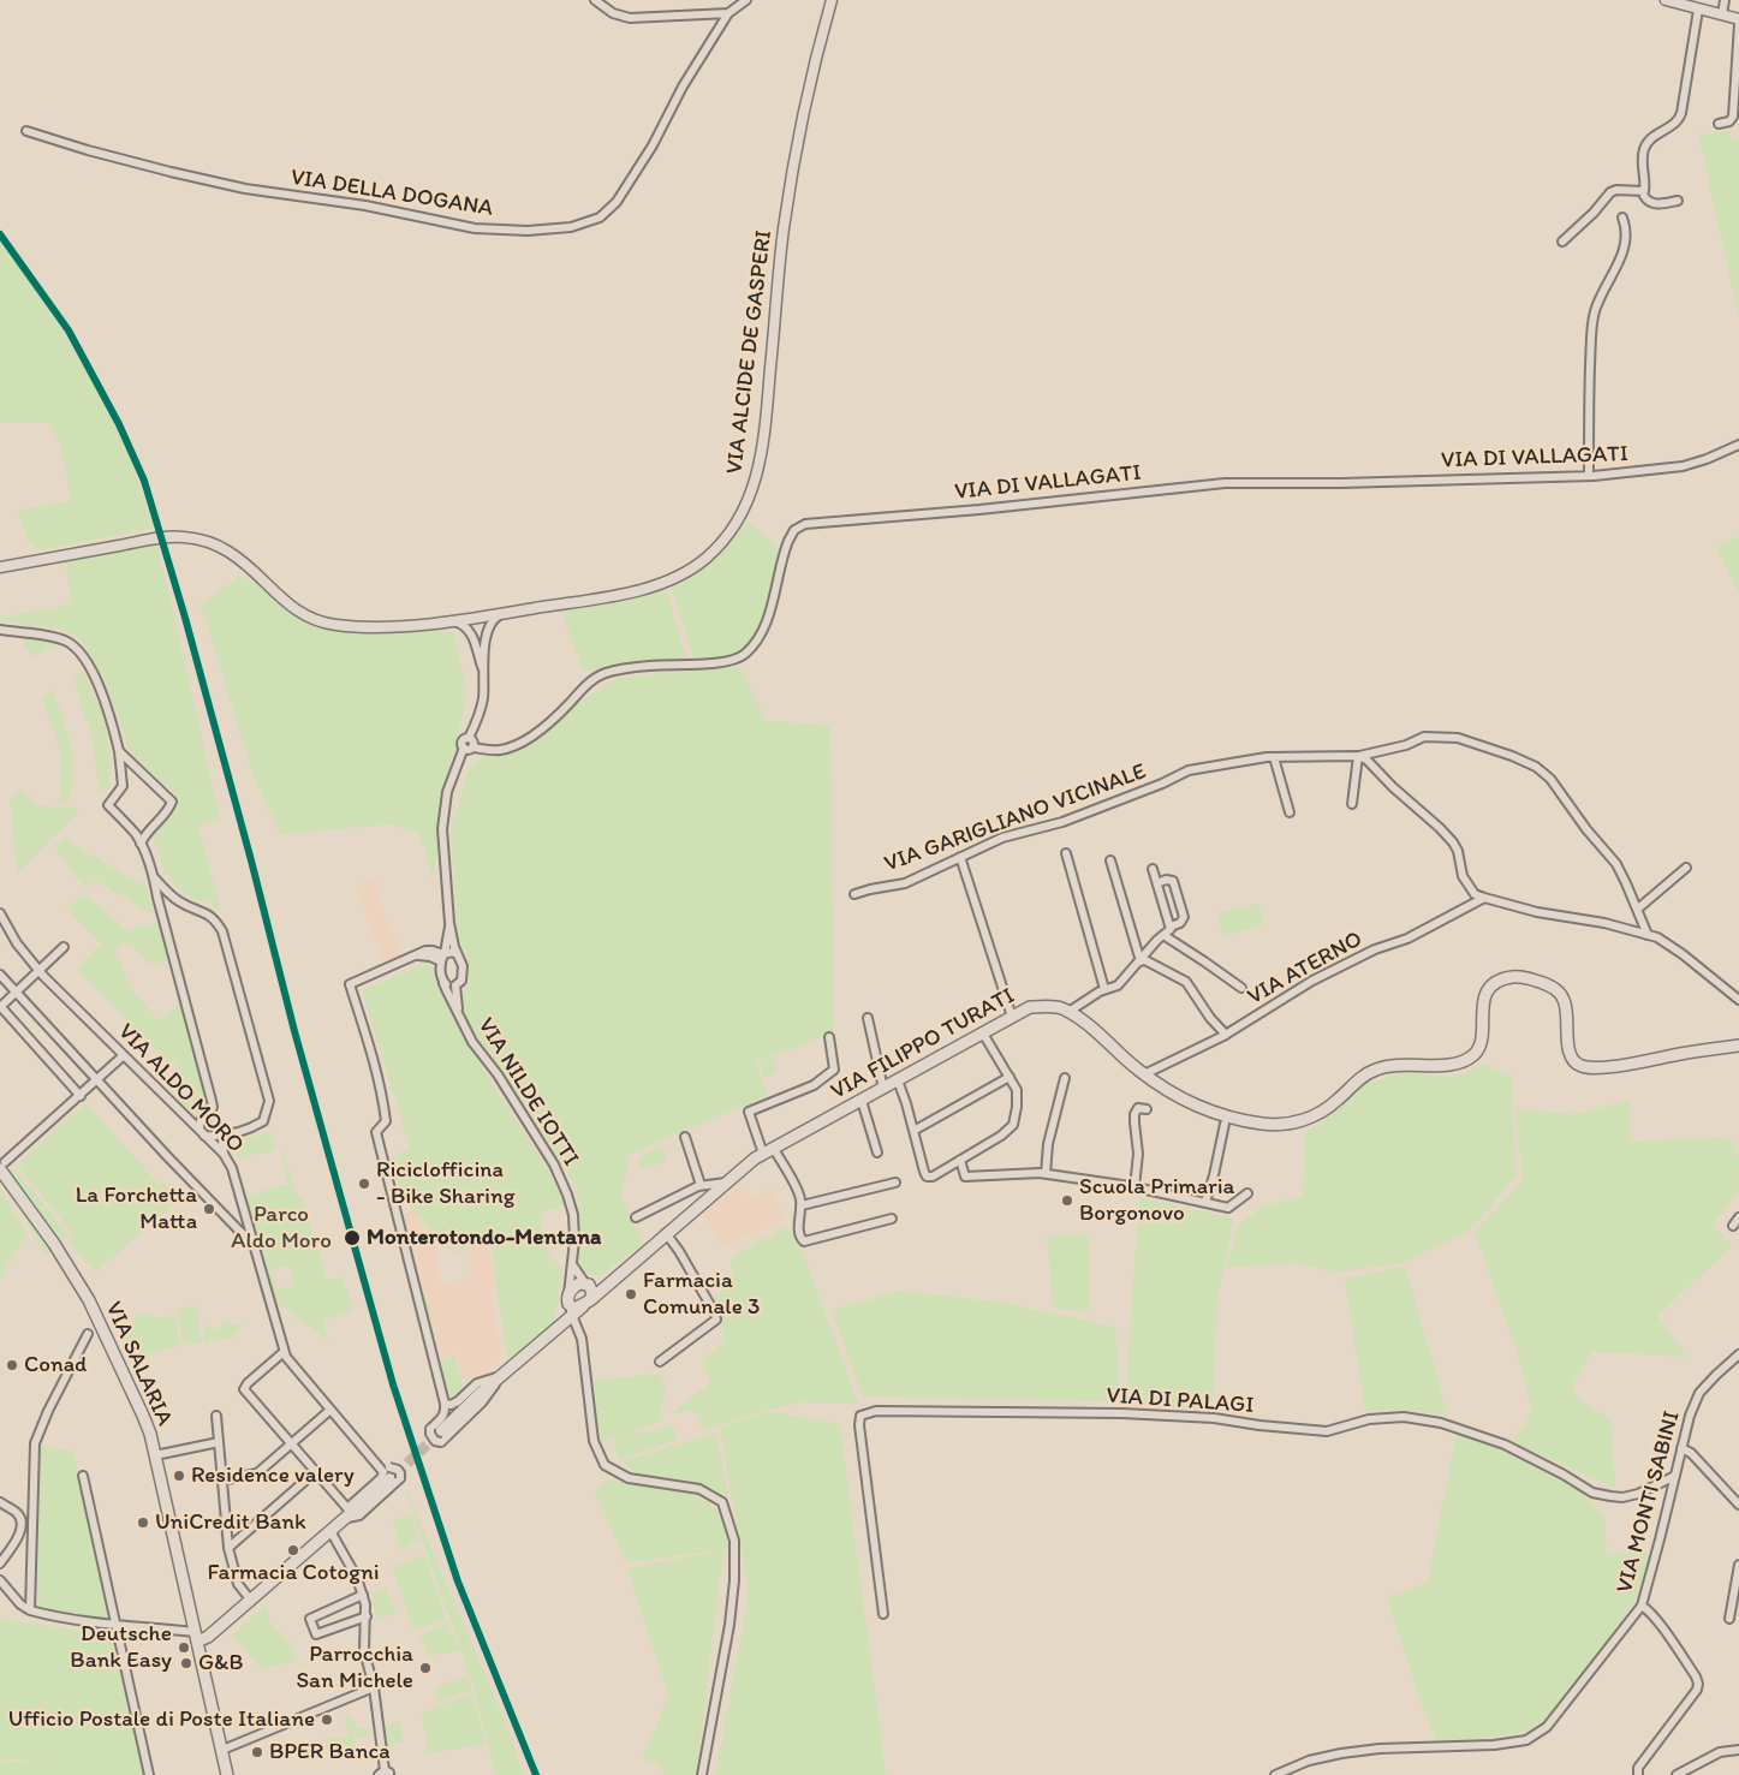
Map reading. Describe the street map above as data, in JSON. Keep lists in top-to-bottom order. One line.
{"streets":{"main road":["VIA FILIPPO TURATI","VIA SALARIA"],"street":["VIA DELLA DOGANA","VIA ALCIDE DE GASPERI","VIA DI VALLAGATI","VIA GARIGLIANO VICINALE","VIA ATERNO","VIA ALDO MORO","VIA NILDE IOTTI","VIA DI PALAGI","VIA MONTI SABINI"]},"crossings":[["VIA DI VALLAGATI","VIA NILDE IOTTI"],["VIA ATERNO","VIA FILIPPO TURATI"],["VIA FILIPPO TURATI","VIA NILDE IOTTI"],["VIA DI PALAGI","VIA MONTI SABINI"]],"parks":["Parco Aldo Moro"],"places":["Riciclofficina - Bike Sharing","Scuola Primaria Borgonovo","La Forchetta Matta","Monterotondo-Mentana","Farmacia Comunale 3","Conad","Residence valery","UniCredit Bank","Farmacia Cotogni","Deutsche Bank Easy","G&B","Parrocchia San Michele","Ufficio Postale di Poste Italiane","BPER Banca"]}
